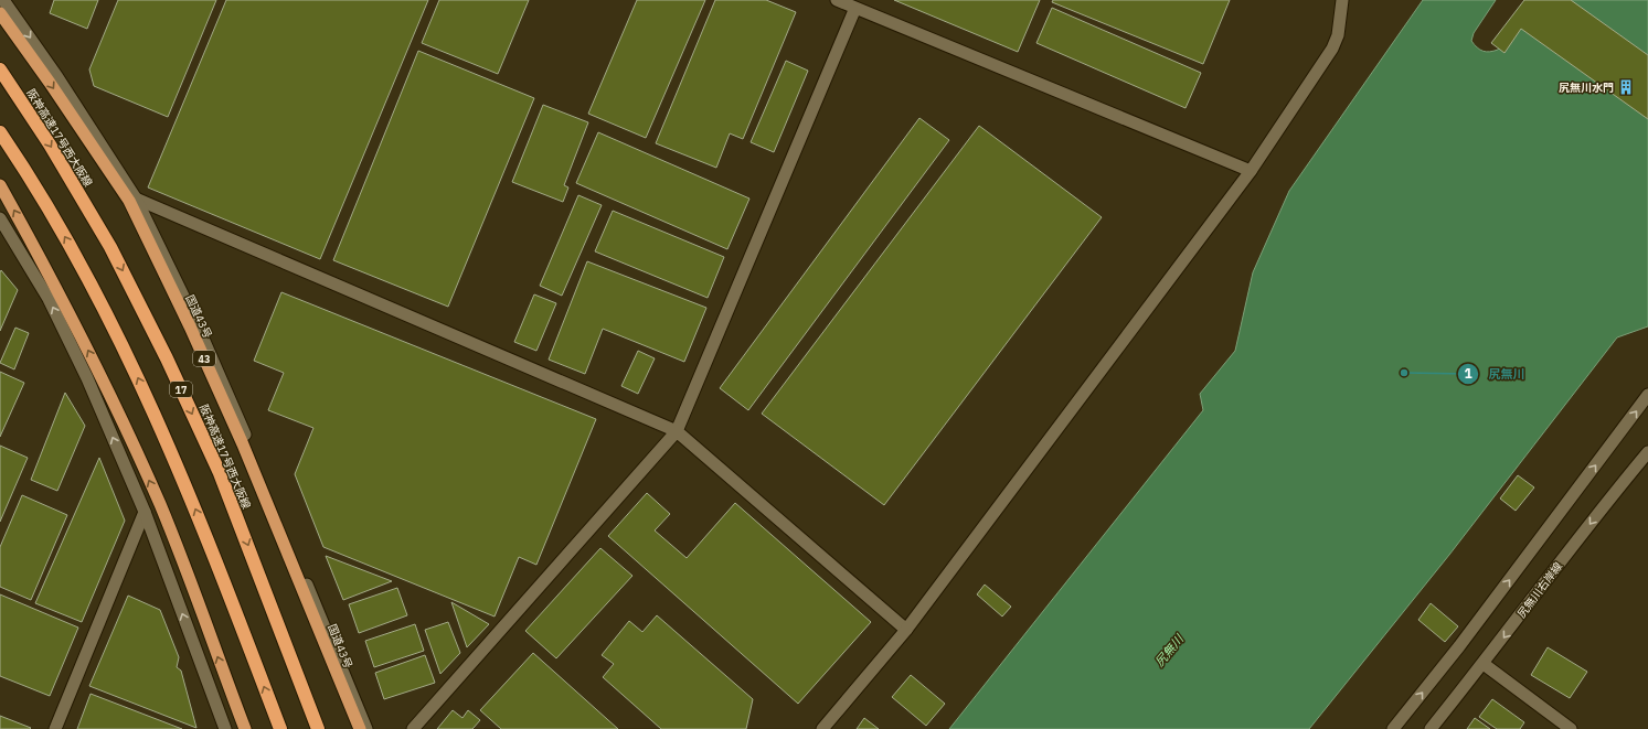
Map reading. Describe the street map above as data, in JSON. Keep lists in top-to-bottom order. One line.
{"streets":{"highway":["阪神高速17号西大阪線","国道43号","43","17"],"street":["尻無川右岸線"]},"water":["尻無川"],"places":{"building":["尻無川水門"],"other":["尻無川"]}}
